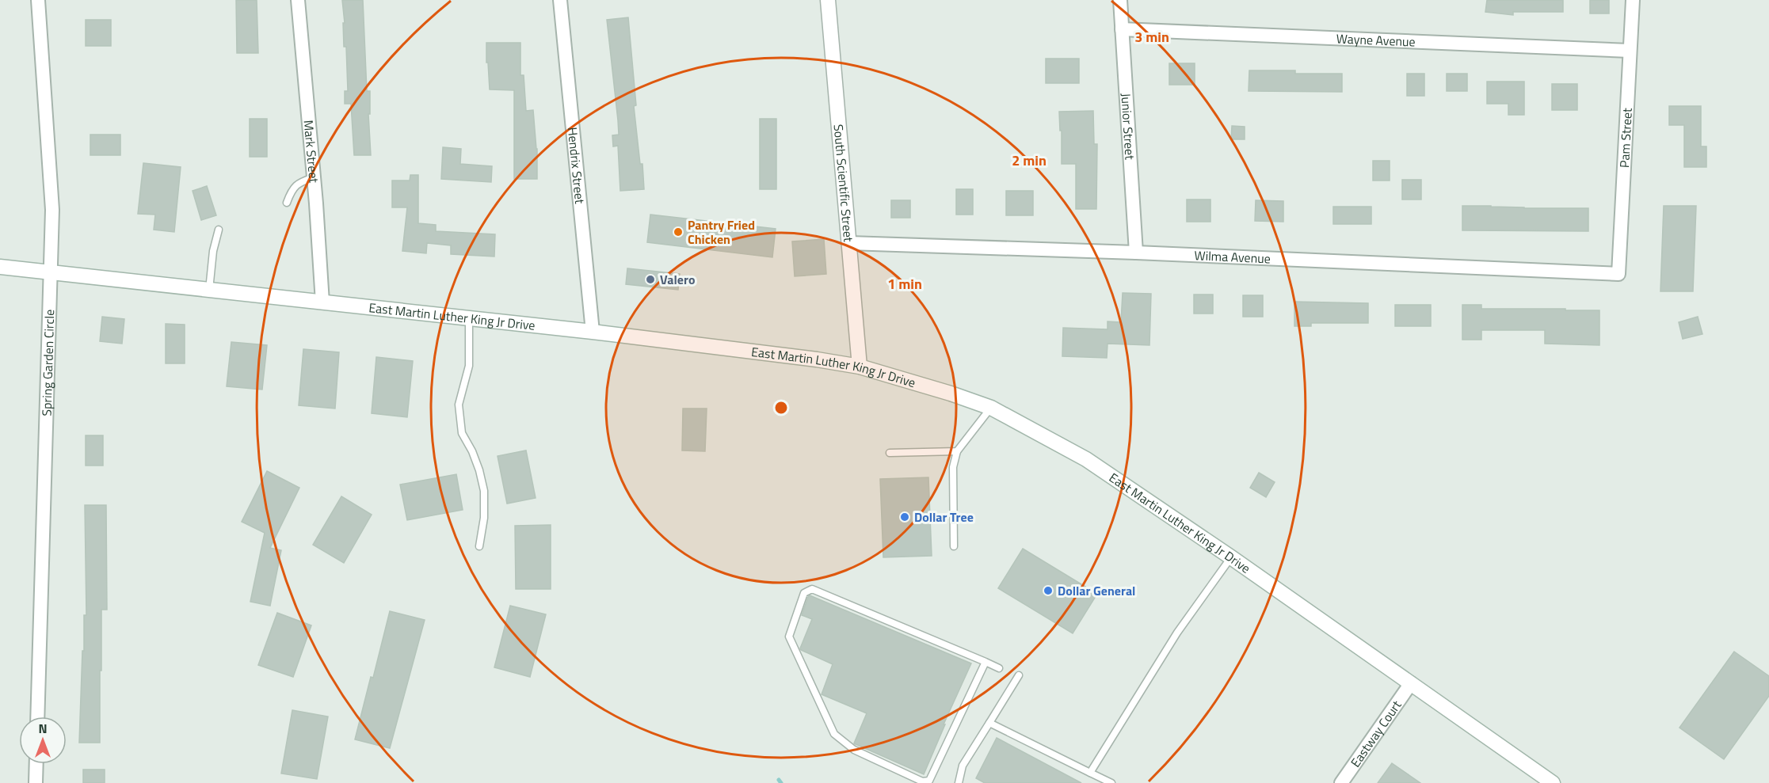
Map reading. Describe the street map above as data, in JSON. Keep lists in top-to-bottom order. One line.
{"streets":{"main road":["South Scientific Street","East Martin Luther King Jr Drive"],"street":["Wayne Avenue","Junior Street","Pam Street","Mark Street","Hendrix Street","Wilma Avenue","Spring Garden Circle","Eastway Court"]},"crossings":[["Wayne Avenue","Junior Street"],["Wayne Avenue","Pam Street"],["Junior Street","Wilma Avenue"],["Pam Street","Wilma Avenue"],["Mark Street","East Martin Luther King Jr Drive"],["Hendrix Street","East Martin Luther King Jr Drive"],["South Scientific Street","Wilma Avenue"],["South Scientific Street","East Martin Luther King Jr Drive"],["East Martin Luther King Jr Drive","Spring Garden Circle"],["East Martin Luther King Jr Drive","Eastway Court"]],"places":["Pantry Fried Chicken","Valero","Dollar Tree","Dollar General"],"north":"top","rings":["3 min","2 min","1 min"]}
